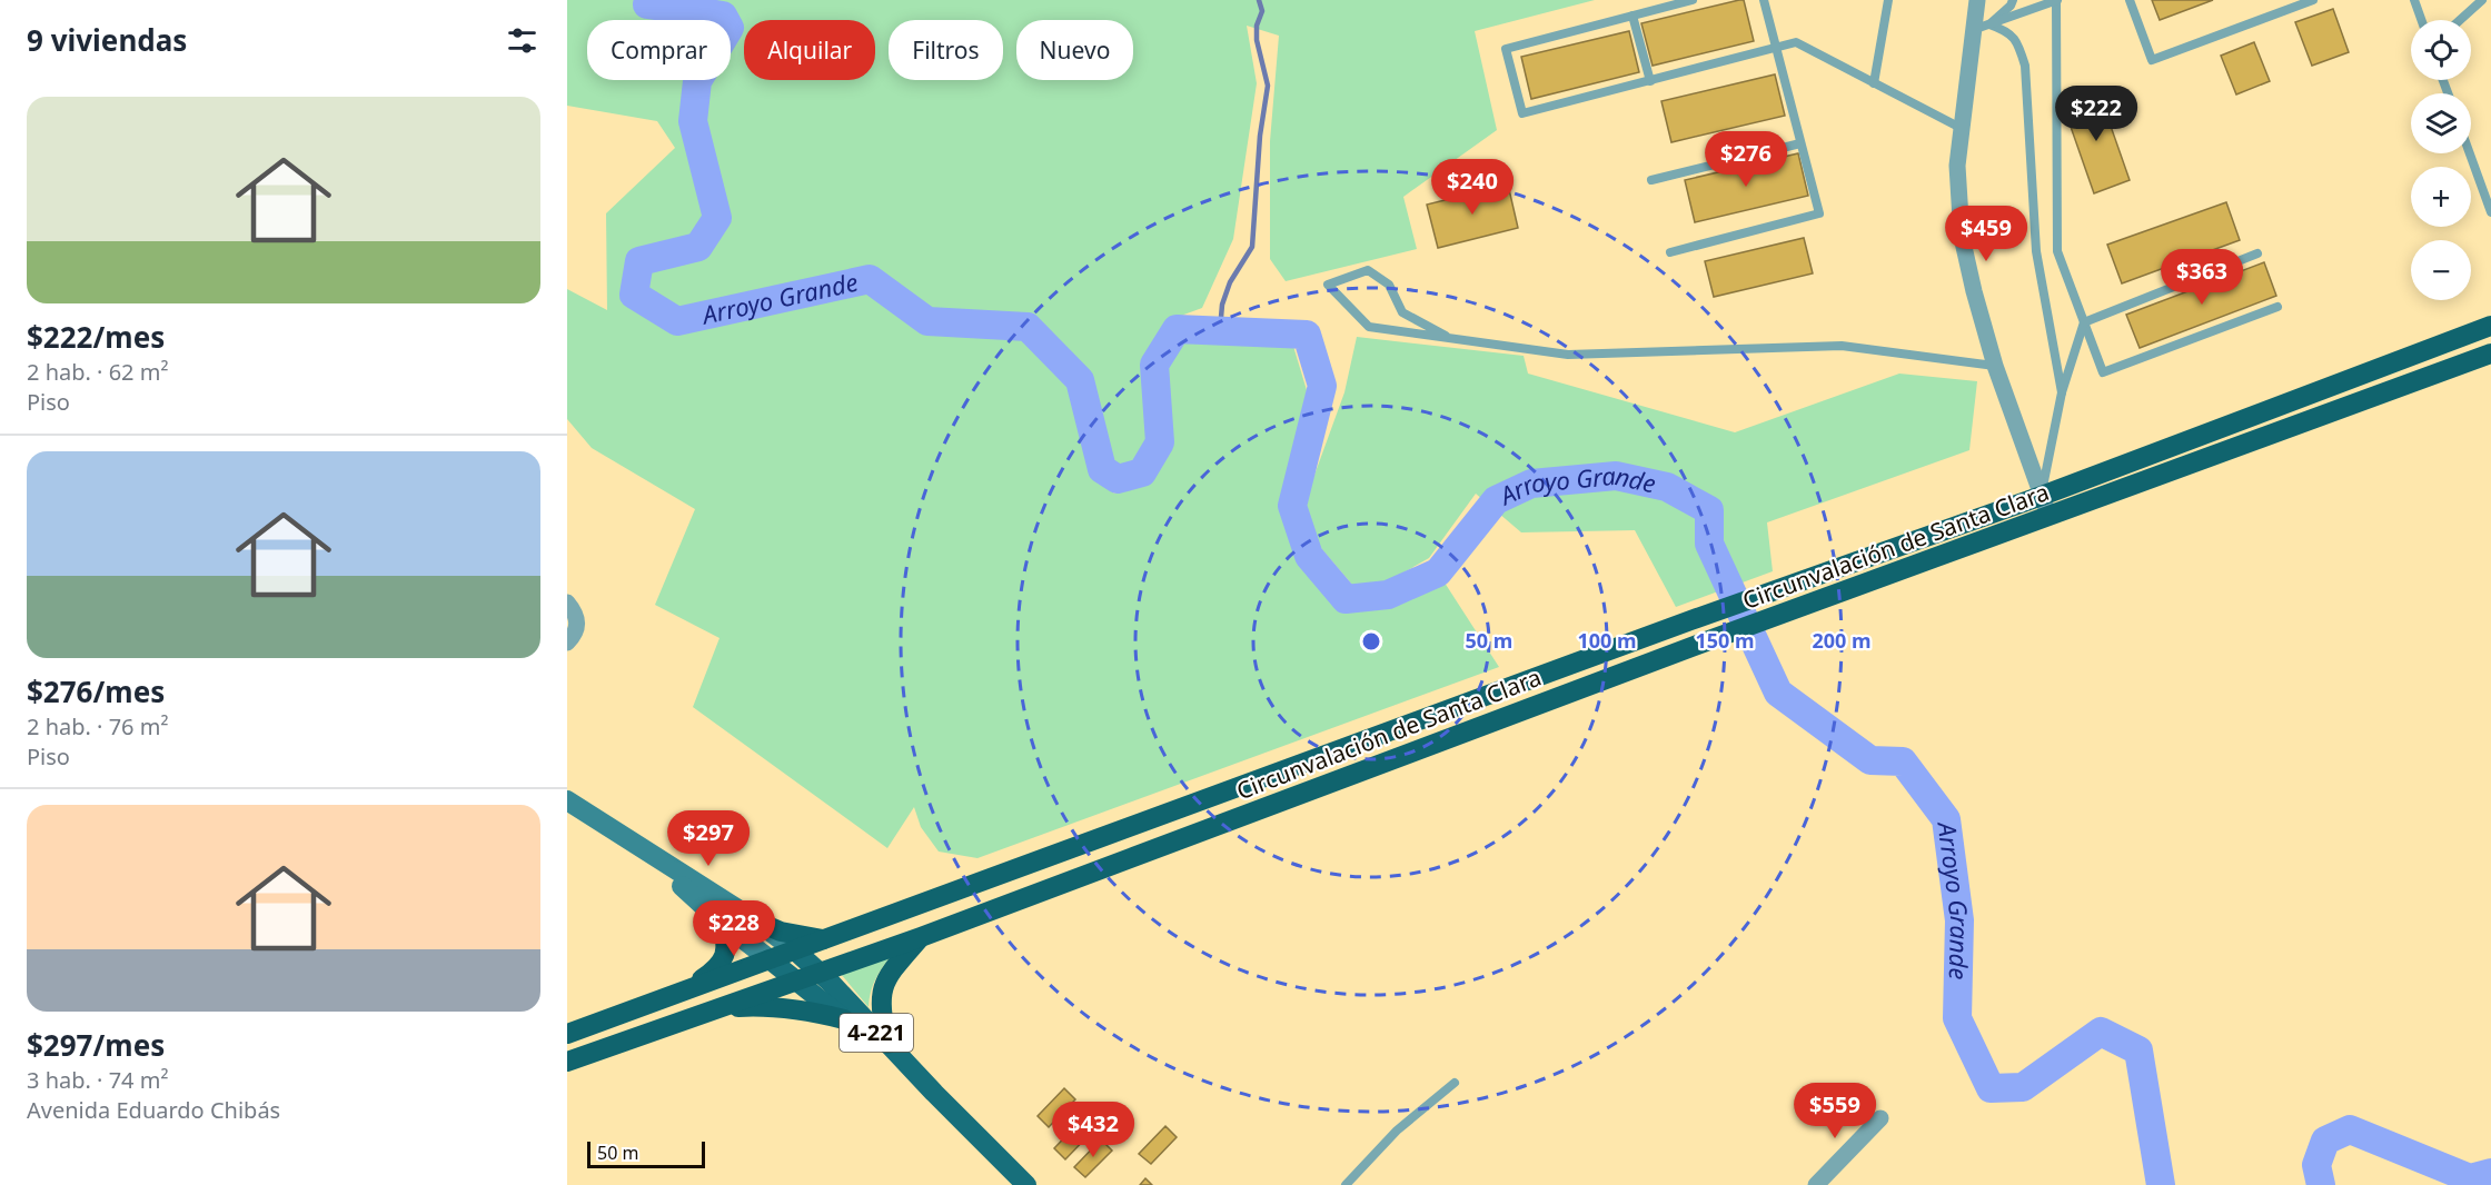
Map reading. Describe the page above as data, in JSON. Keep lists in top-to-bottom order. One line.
{"streets":{"highway":["Circunvalación de Santa Clara"],"main road":["4-221"]},"crossings":[["Circunvalación de Santa Clara","4-221"]],"water":["Arroyo Grande"],"scale_bar":"50 m","page":{"heading":"9 viviendas","map_buttons":["+","−"],"chip":["Comprar","Alquilar","Filtros","Nuevo"],"list":[{"name":"$222/mes","note":"2 hab. · 62 m² · Piso"},{"name":"$276/mes","note":"2 hab. · 76 m² · Piso"},{"name":"$297/mes","note":"3 hab. · 74 m² · Avenida Eduardo Chibás"}],"price":["$222","$276","$240","$459","$363","$297","$228","$559","$432"],"scale":"50 m"},"rings":["50 m","100 m","150 m","200 m"]}
